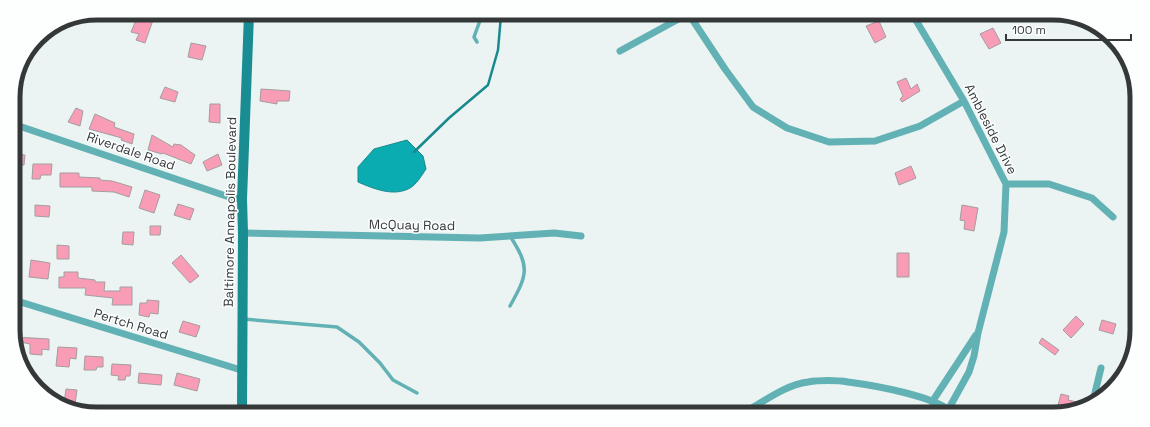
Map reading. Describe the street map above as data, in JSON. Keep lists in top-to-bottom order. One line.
{"streets":{"main road":["Baltimore Annapolis Boulevard"],"street":["Ambleside Drive","Riverdale Road","McQuay Road","Pertch Road"]},"crossings":[["Riverdale Road","Baltimore Annapolis Boulevard"],["Baltimore Annapolis Boulevard","McQuay Road"],["Baltimore Annapolis Boulevard","Pertch Road"]],"scale_bar":"100 m"}
